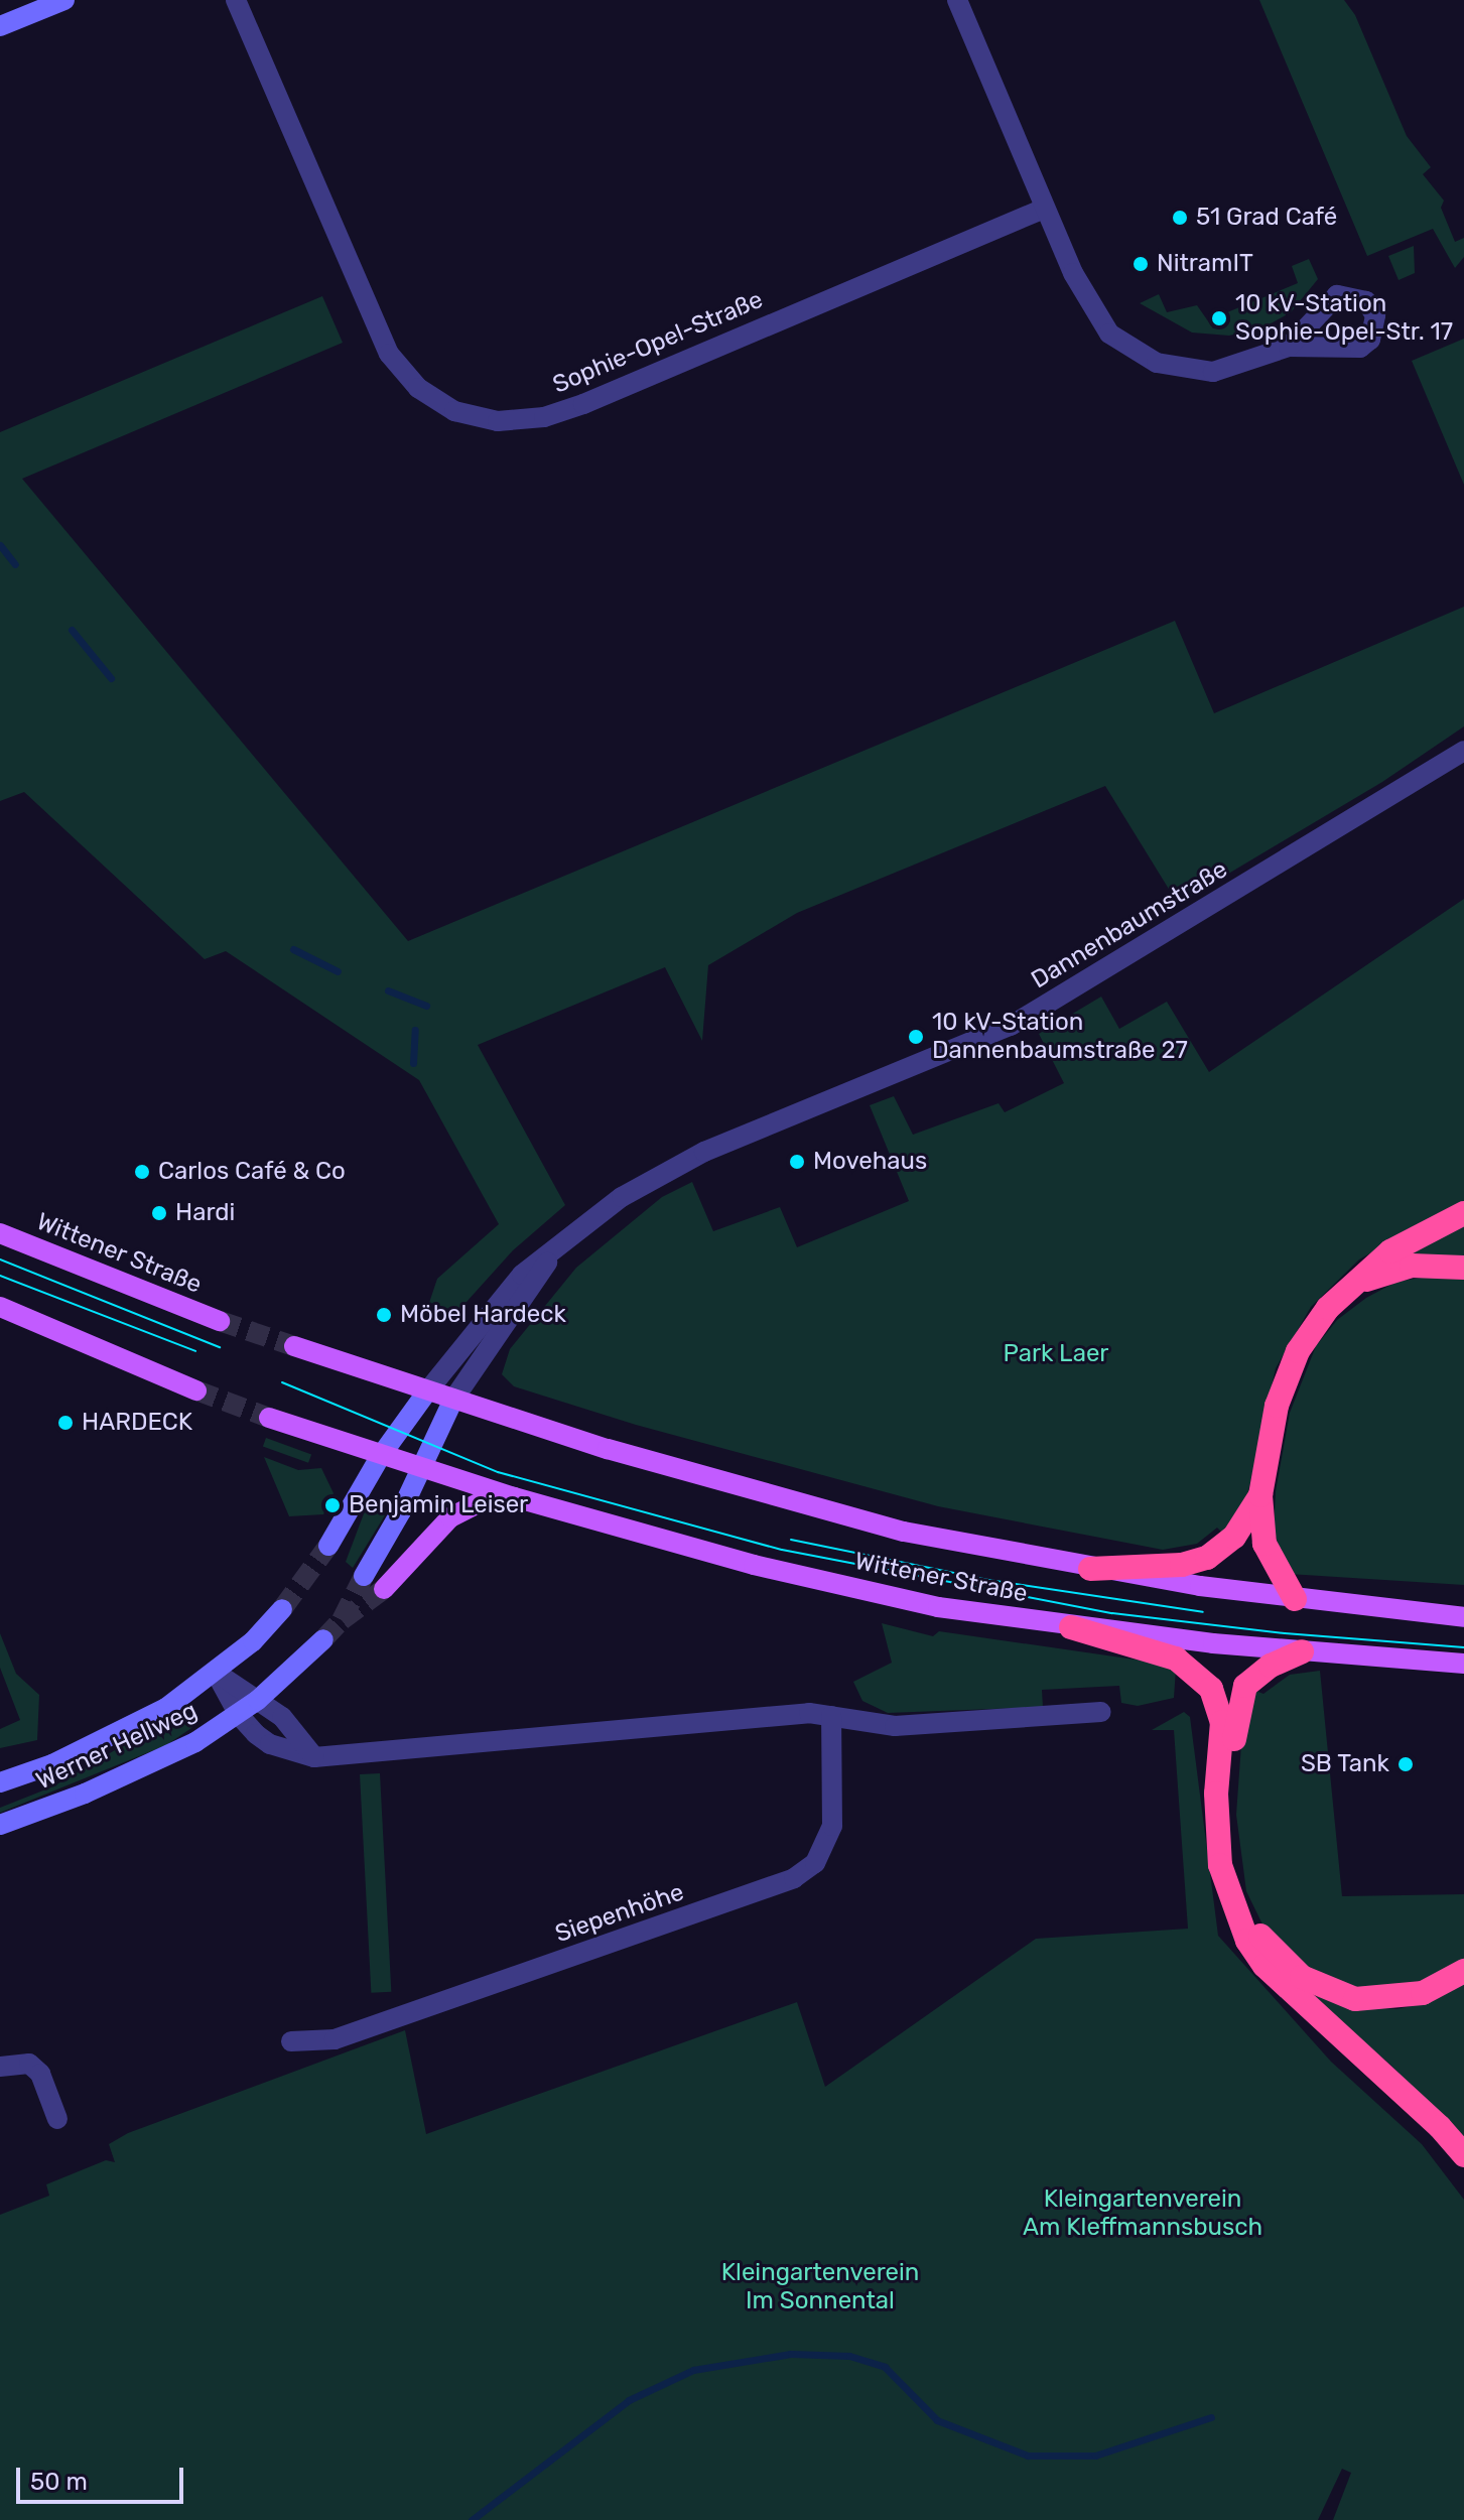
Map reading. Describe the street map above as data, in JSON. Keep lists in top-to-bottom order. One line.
{"streets":{"main road":["Wittener Straße","Werner Hellweg"],"street":["Sophie-Opel-Straße","Dannenbaumstraße","Siepenhöhe"]},"crossings":[["Dannenbaumstraße","Wittener Straße"]],"parks":["Park Laer","Kleingartenverein Am Kleffmannsbusch","Kleingartenverein Im Sonnental"],"places":["51 Grad Café","NitramIT","10 kV-Station Sophie-Opel-Str. 17","10 kV-Station Dannenbaumstraße 27","Movehaus","Carlos Café & Co","Hardi","Möbel Hardeck","HARDECK","Benjamin Leiser","SB Tank"],"scale_bar":"50 m"}
